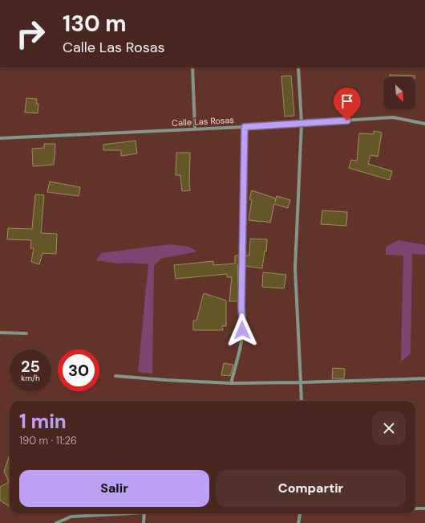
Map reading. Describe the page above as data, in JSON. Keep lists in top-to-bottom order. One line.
{"streets":{"street":["Calle Las Rosas"]},"north":"bottom right","page":{"turn":["130 m","Calle Las Rosas"],"speed":"25 km/h","limit":"30","heading":["1 min","190 m · 11:26"],"buttons":["Salir","Compartir"]}}
